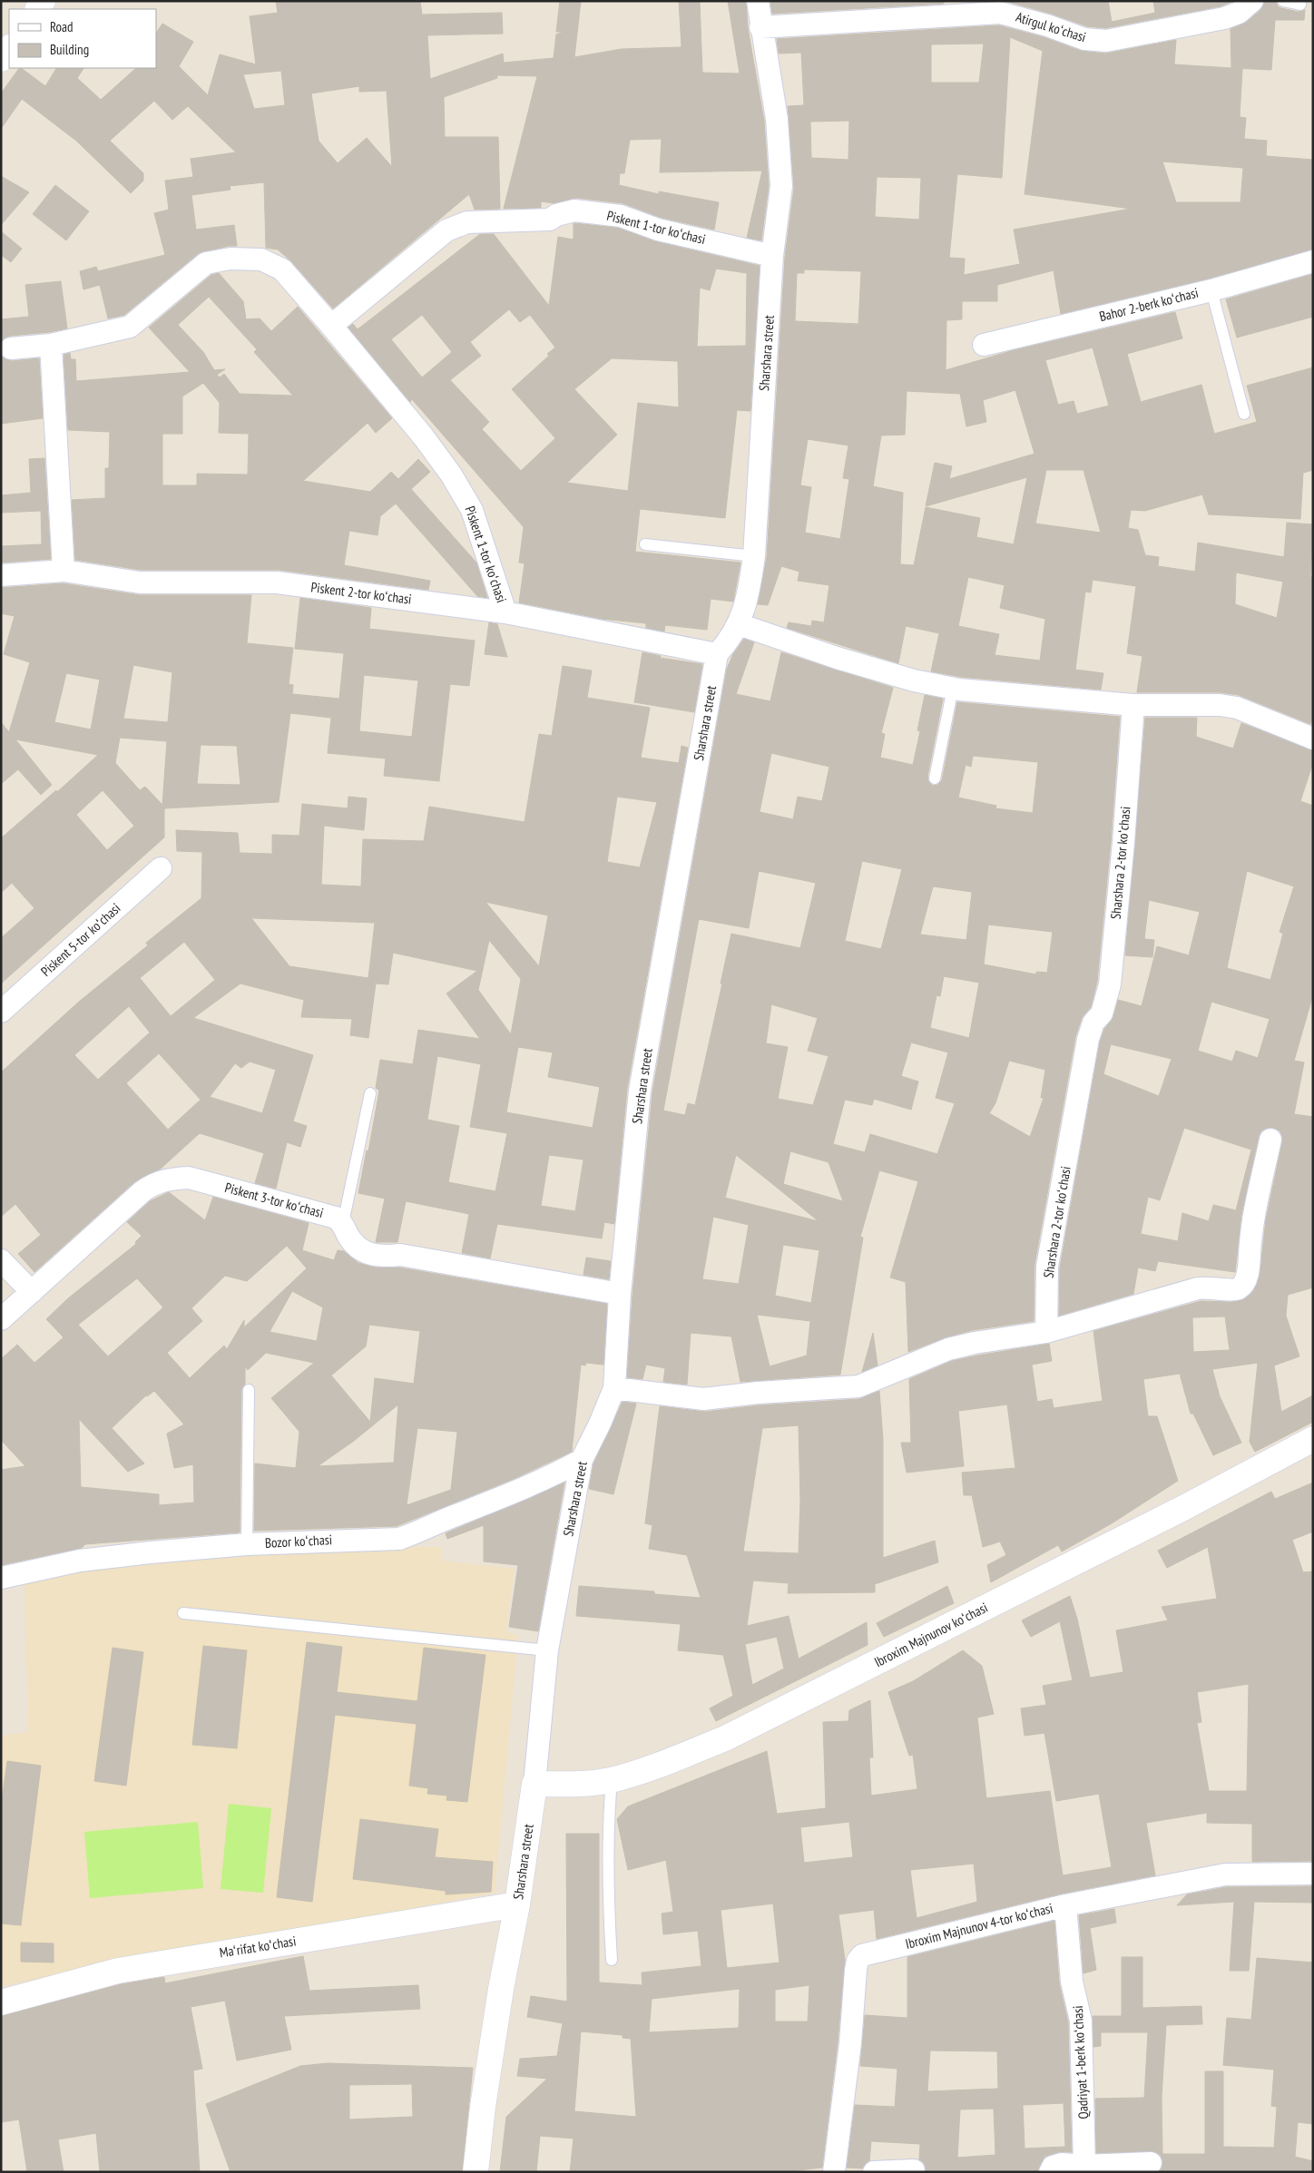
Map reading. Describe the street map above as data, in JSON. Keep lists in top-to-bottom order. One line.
{"streets":{"street":["Atirgul koʻchasi","Piskent 1-tor koʻchasi","Bahor 2-berk koʻchasi","Sharshara street","Piskent 2-tor koʻchasi","Sharshara 2-tor koʻchasi","Piskent 5-tor koʻchasi","Piskent 3-tor koʻchasi","Bozor koʻchasi","Ibroxim Majnunov koʻchasi","Ibroxim Majnunov 4-tor koʻchasi","Maʻrifat koʻchasi","Qadriyat 1-berk koʻchasi"]},"crossings":[["Atirgul koʻchasi","Sharshara street"],["Piskent 1-tor koʻchasi","Sharshara street"],["Piskent 1-tor koʻchasi","Piskent 2-tor koʻchasi"],["Sharshara street","Piskent 2-tor koʻchasi"],["Sharshara street","Bozor koʻchasi"],["Sharshara street","Ibroxim Majnunov koʻchasi"],["Sharshara street","Maʻrifat koʻchasi"],["Ibroxim Majnunov 4-tor koʻchasi","Qadriyat 1-berk koʻchasi"]],"legend":["Road","Building"]}
